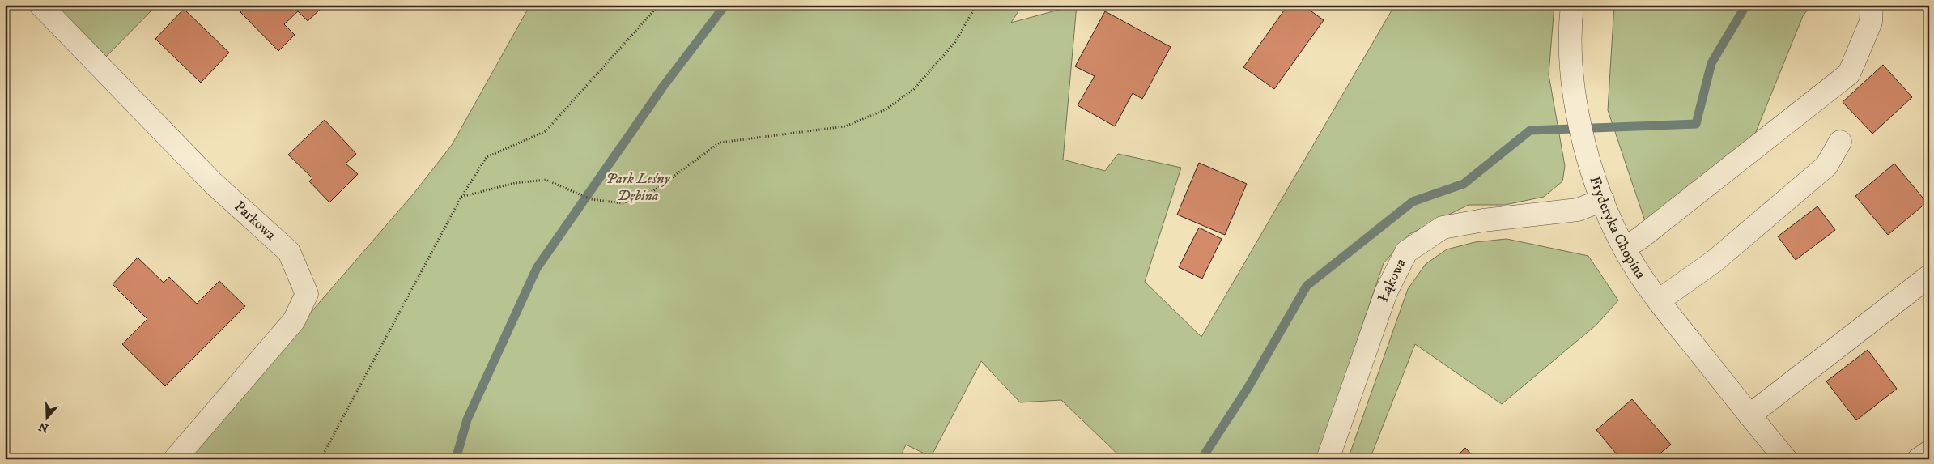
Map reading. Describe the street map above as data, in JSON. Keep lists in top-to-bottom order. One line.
{"streets":{"street":["Parkowa","Fryderyka Chopina","Łąkowa"]},"crossings":[["Fryderyka Chopina","Łąkowa"]],"parks":["Park Leśny Dębina"],"north":"bottom"}
